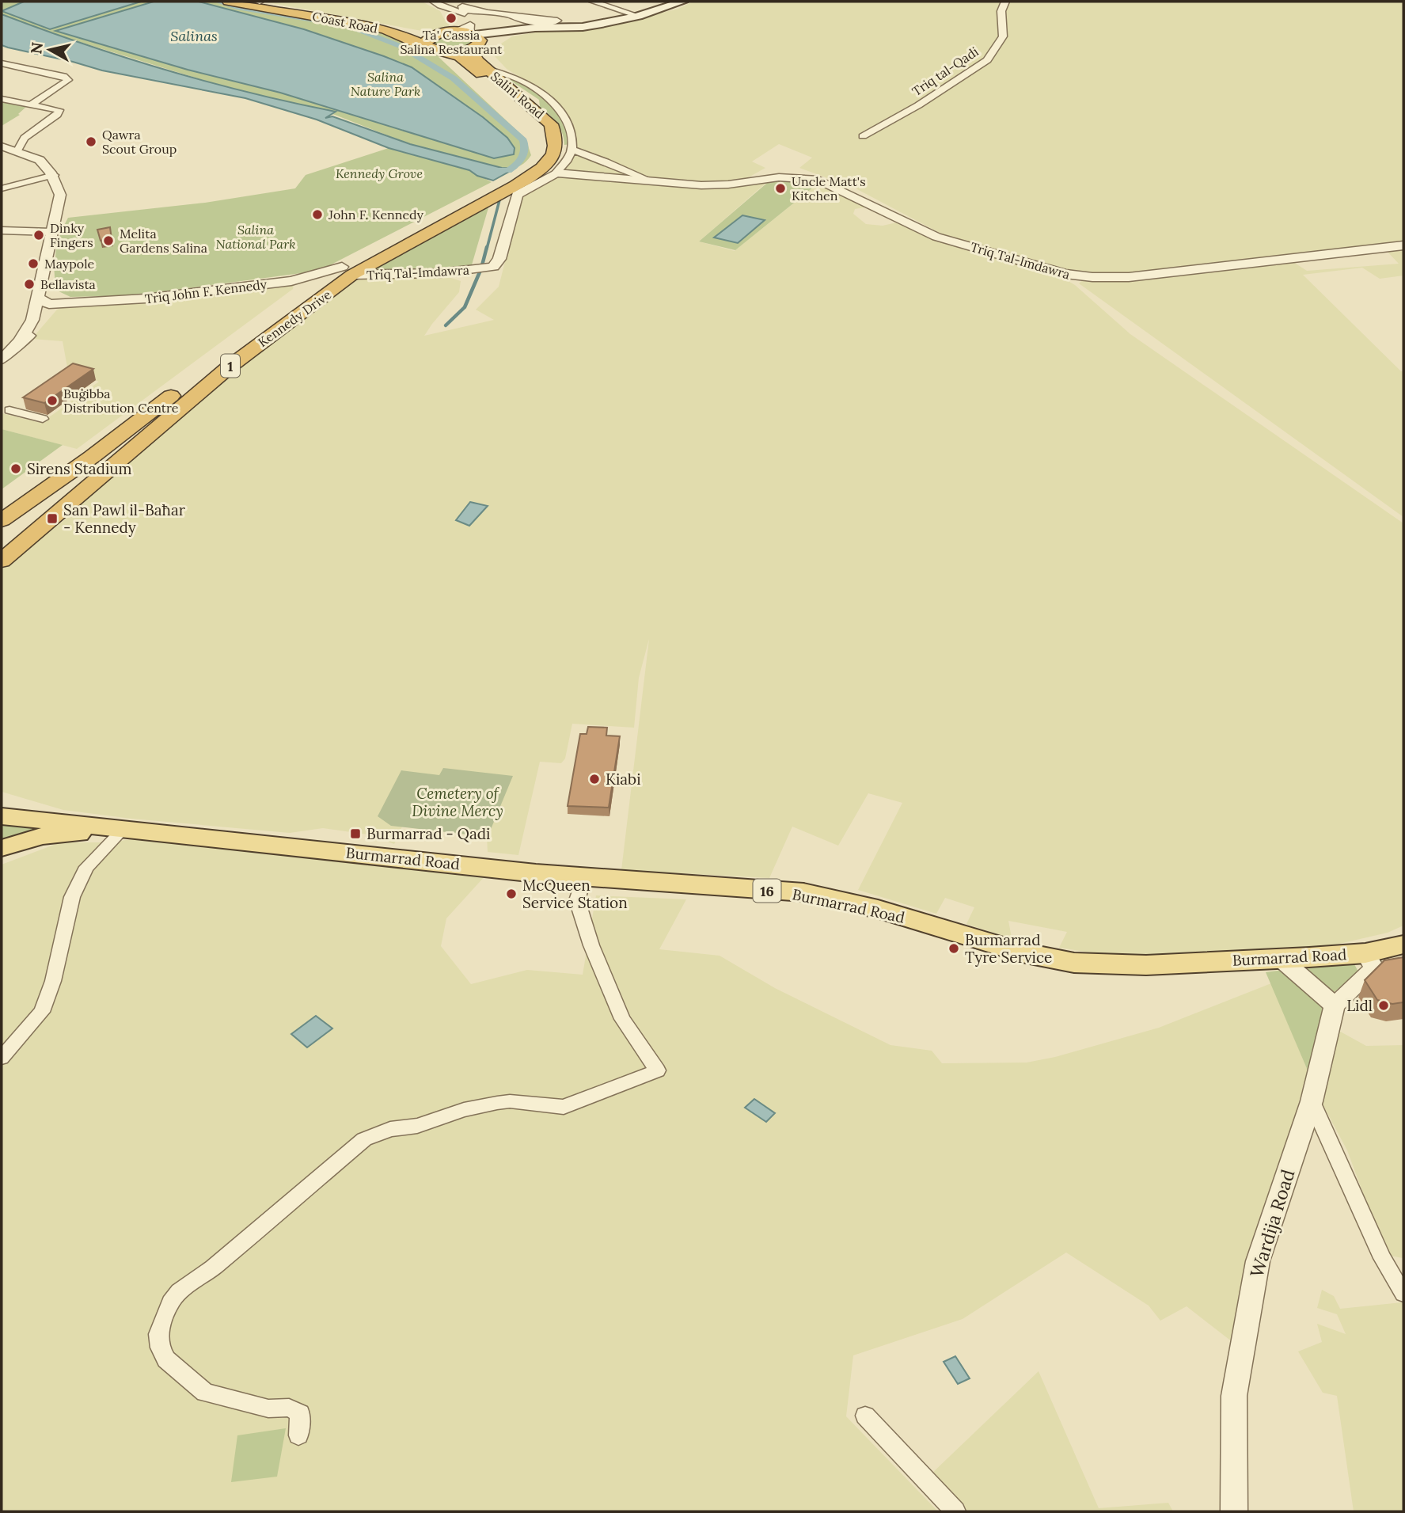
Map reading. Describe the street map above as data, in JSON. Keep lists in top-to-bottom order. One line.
{"streets":{"highway":["Coast Road","Salini Road","Kennedy Drive","1"],"main road":["Burmarrad Road","16"],"street":["Triq tal-Qadi","Triq Tal-Imdawra","Triq John F. Kennedy","Wardija Road"]},"crossings":[["Coast Road","Salini Road"],["Coast Road","1"],["Salini Road","Kennedy Drive"],["Salini Road","1"],["Triq Tal-Imdawra","Triq John F. Kennedy"],["Triq Tal-Imdawra","Kennedy Drive"],["Triq John F. Kennedy","Kennedy Drive"]],"water":["Salinas"],"parks":["Salina Nature Park","Kennedy Grove","Salina National Park","Cemetery of Divine Mercy"],"places":{"other":["Ta' Cassia Salina Restaurant","Qawra Scout Group","Uncle Matt's Kitchen","John F. Kennedy","Dinky Fingers","Melita Gardens Salina","Maypole","Bellavista","Buġibba Distribution Centre","Sirens Stadium","Kiabi","McQueen Service Station","Burmarrad Tyre Service","Lidl"],"transit":["San Pawl il-Baħar - Kennedy","Burmarrad - Qadi"]},"north":"left"}
